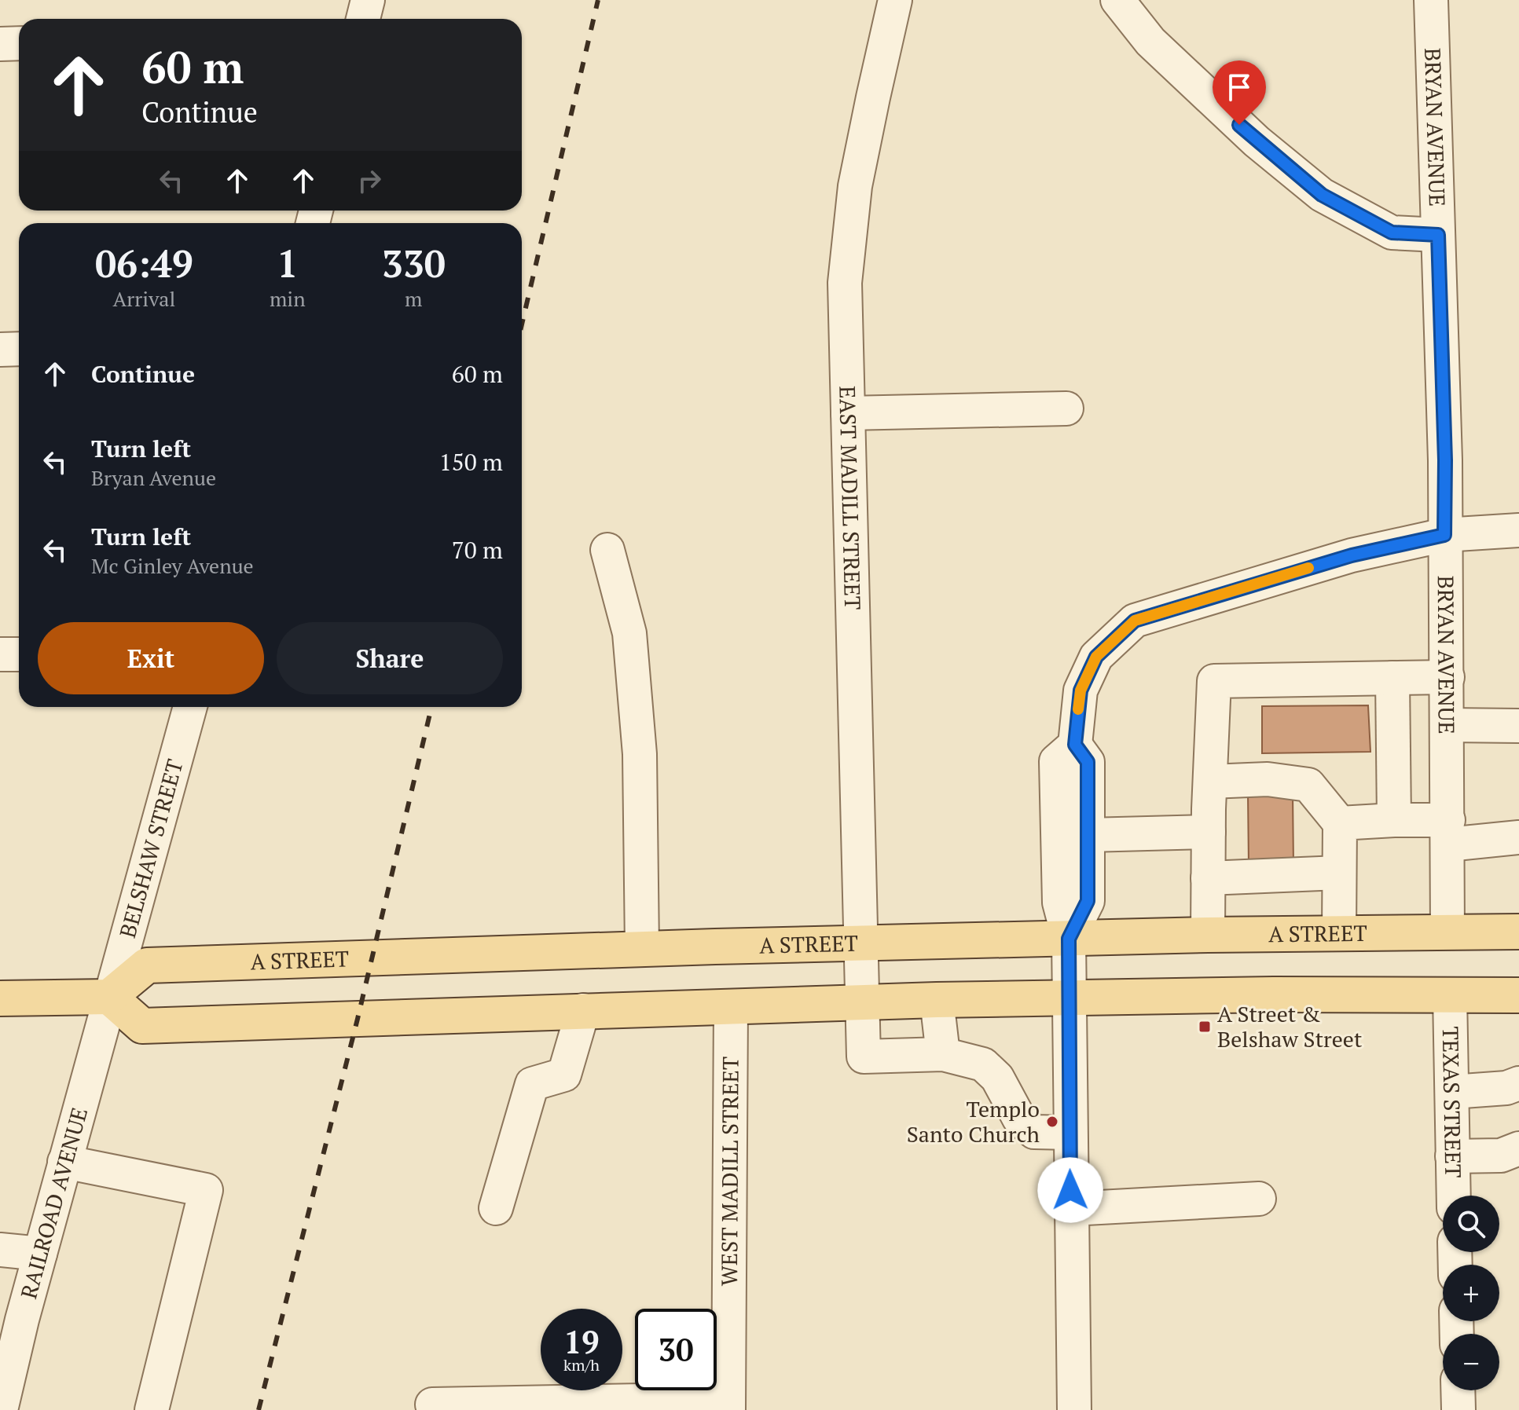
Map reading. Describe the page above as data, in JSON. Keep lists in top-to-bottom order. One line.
{"streets":{"main road":["A STREET"],"street":["BRYAN AVENUE","EAST MADILL STREET","BELSHAW STREET","TEXAS STREET","WEST MADILL STREET","RAILROAD AVENUE"]},"crossings":[["BRYAN AVENUE","A STREET"],["EAST MADILL STREET","A STREET"],["BELSHAW STREET","A STREET"],["BELSHAW STREET","RAILROAD AVENUE"],["A STREET","RAILROAD AVENUE"]],"places":{"transit":["A Street & Belshaw Street"],"other":["Templo Santo Church"]},"page":{"turn":["60 m","Continue"],"eta":["06:49","Arrival","1","min","330","m"],"list":[{"name":"Continue","value":"60 m"},{"name":"Turn left","note":"Bryan Avenue","value":"150 m"},{"name":"Turn left","note":"Mc Ginley Avenue","value":"70 m"}],"buttons":["Exit","Share"],"map_buttons":["+","−"],"speed":"19 km/h","limit":"30"}}
